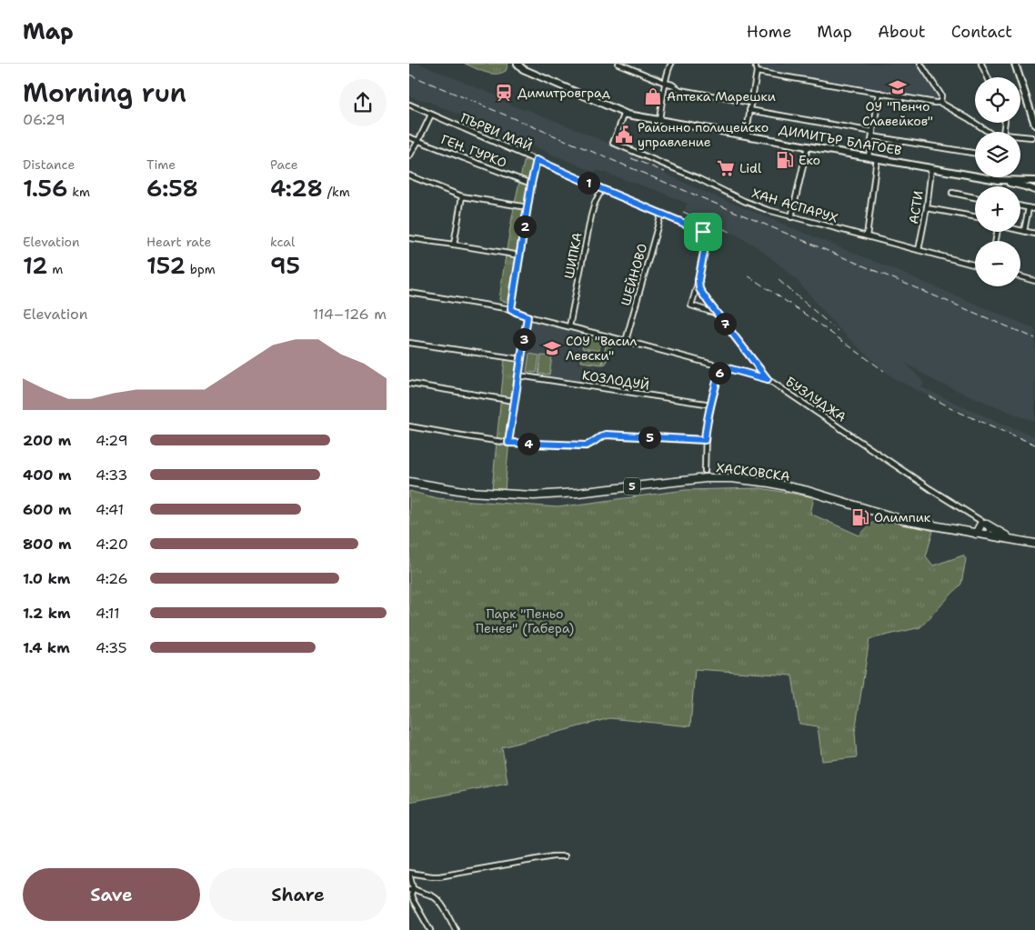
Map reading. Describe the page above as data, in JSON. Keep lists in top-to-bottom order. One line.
{"streets":{"main road":["ХАСКОВСКА","5"],"street":["ПЪРВИ МАЙ","ДИМИТЪР БЛАГОЕВ","ГЕН. ГУРКО","ХАН АСПАРУХ","АСТИ","ШИПКА","ШЕЙНОВО","КОЗЛОДУЙ","БУЗЛУДЖА"]},"crossings":[["ПЪРВИ МАЙ","ШИПКА"],["ПЪРВИ МАЙ","ШЕЙНОВО"],["ДИМИТЪР БЛАГОЕВ","ХАН АСПАРУХ"],["ДИМИТЪР БЛАГОЕВ","АСТИ"],["ХАН АСПАРУХ","АСТИ"],["ШИПКА","БУЗЛУДЖА"],["ШЕЙНОВО","БУЗЛУДЖА"]],"parks":["Парк \"Пеньо Пенев\" (Габера)"],"places":{"school or university":["ОУ \"Пенчо Славейков\"","СОУ \"Васил Левски\""],"station":["Димитровград"],"shop":["Аптека Марешки"],"public building":["Районно полицейско управление"],"fuel station":["Еко","Олимпик"],"supermarket":["Lidl"]},"page":{"header":"Map","nav":["Home","Map","About","Contact"],"heading":["Morning run","06:29"],"map_buttons":["+","−"],"stats":[["Distance","1.56 km"],["Time","6:58"],["Pace","4:28 /km"],["Elevation","12 m"],["Heart rate","152 bpm"],["kcal","95"]],"pins":["1","2","7","3","6","5","4"],"chart":["Elevation","114–126 m"],"list":[{"name":"200 m","note":"4:29"},{"name":"400 m","note":"4:33"},{"name":"600 m","note":"4:41"},{"name":"800 m","note":"4:20"},{"name":"1.0 km","note":"4:26"},{"name":"1.2 km","note":"4:11"},{"name":"1.4 km","note":"4:35"}],"buttons":["Save","Share"]}}
